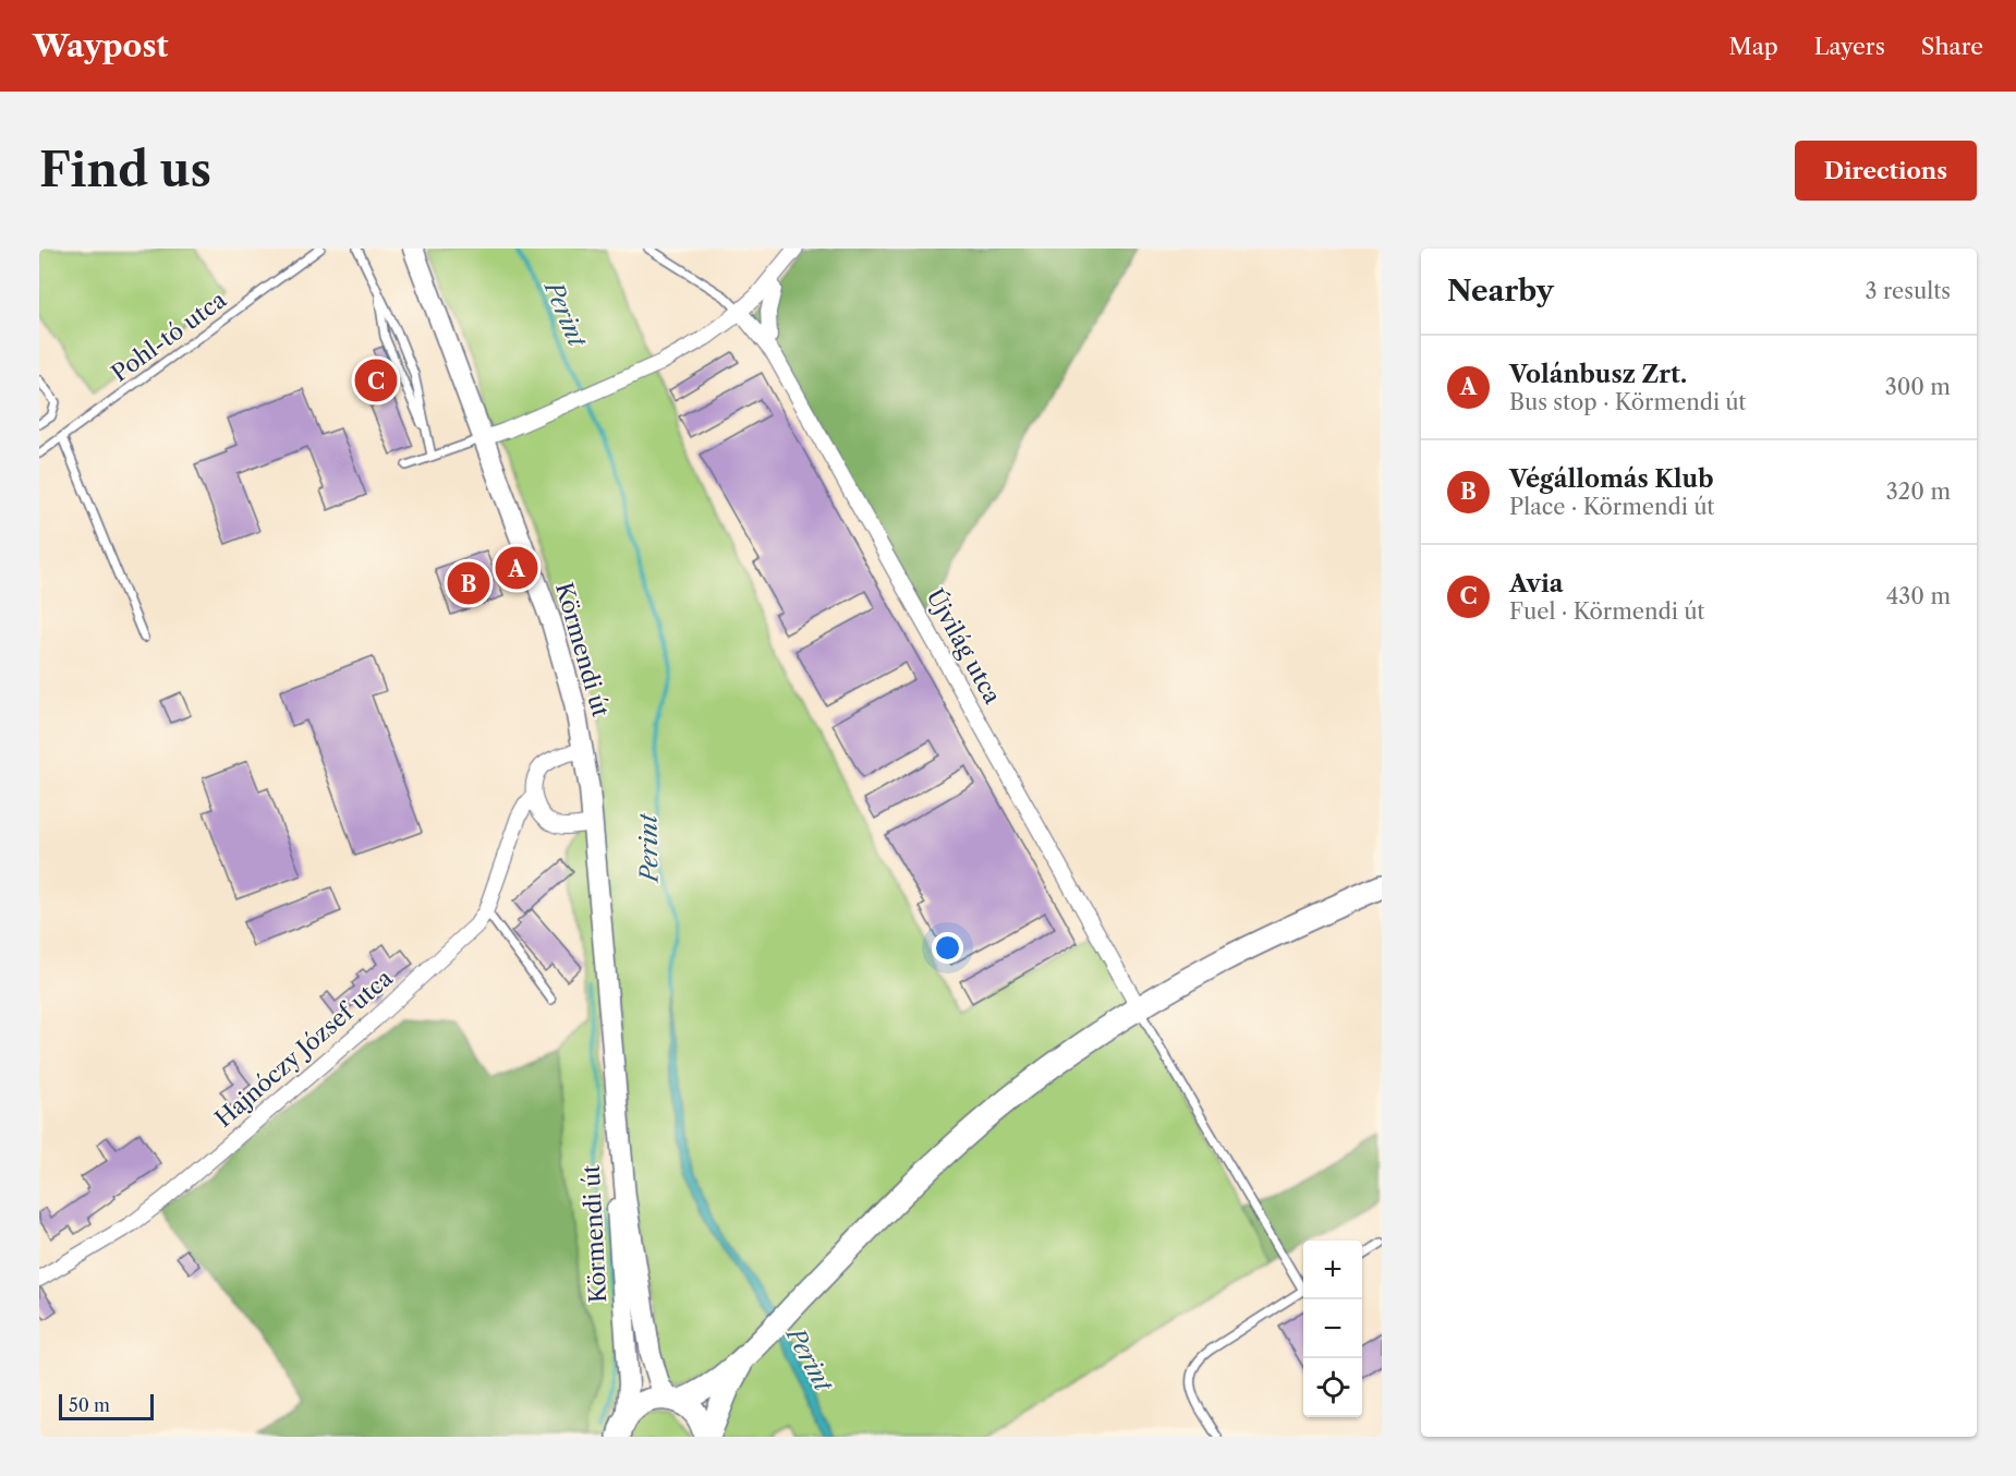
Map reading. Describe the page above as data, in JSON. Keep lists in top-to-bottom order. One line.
{"streets":{"street":["Újvilág utca","Körmendi út","Hajnóczy József utca"],"lane":["Pohl-tó utca"]},"water":["Perint"],"scale_bar":"50 m","page":{"header":"Waypost","nav":["Map","Layers","Share"],"buttons":"Directions","title":"Find us","heading":["Nearby","3 results"],"list":[{"mark":"A","name":"Volánbusz Zrt.","note":"Bus stop · Körmendi út","value":"300 m"},{"mark":"B","name":"Végállomás Klub","note":"Place · Körmendi út","value":"320 m"},{"mark":"C","name":"Avia","note":"Fuel · Körmendi út","value":"430 m"}],"pins":["C","A","B"],"map_buttons":["+","−"],"scale":"50 m"}}
